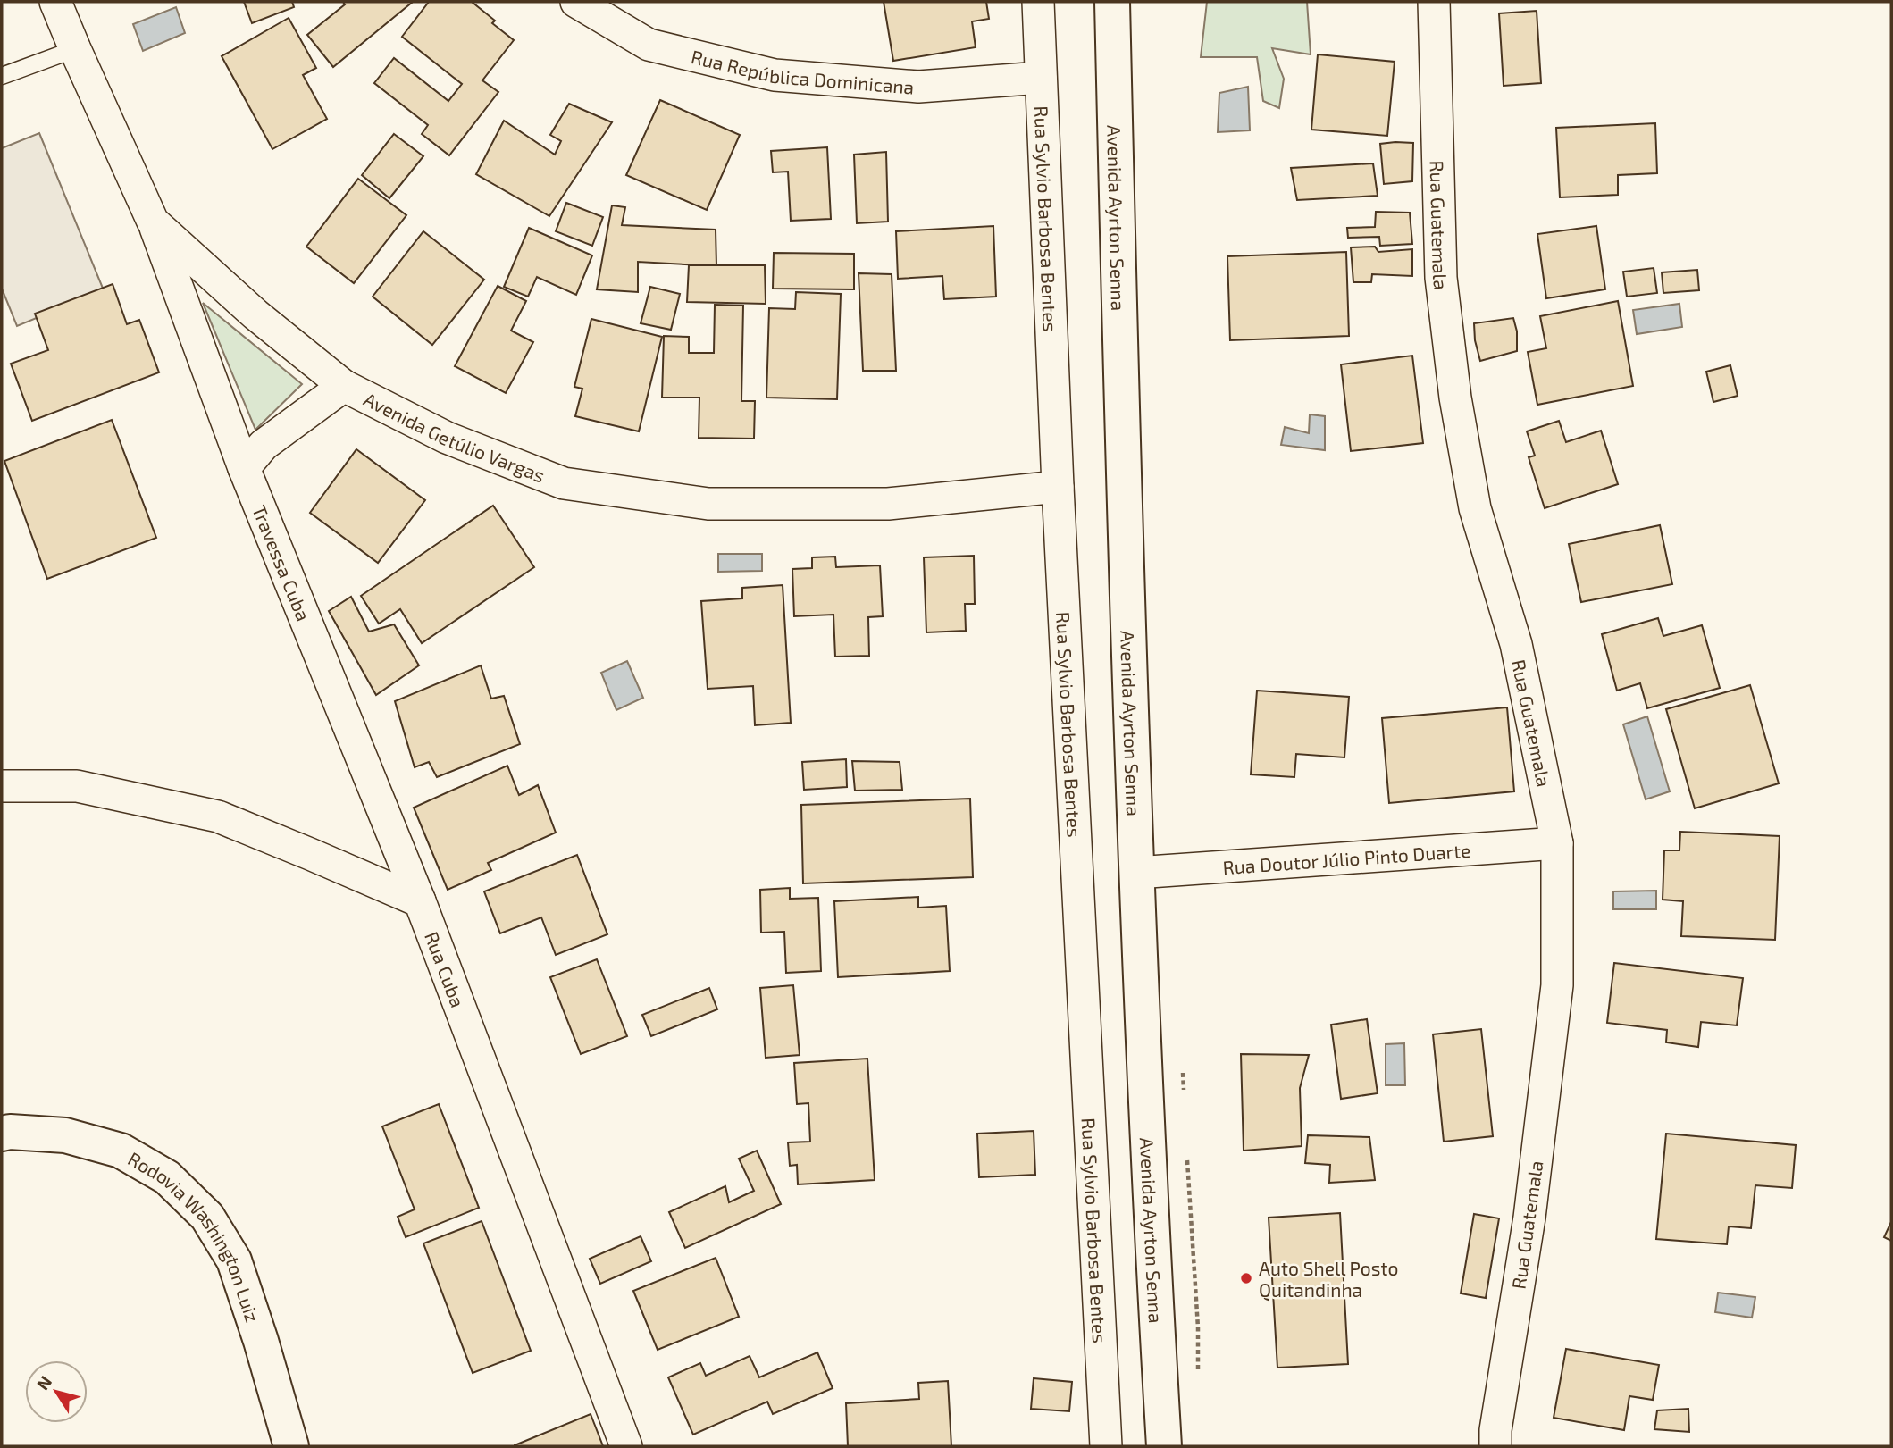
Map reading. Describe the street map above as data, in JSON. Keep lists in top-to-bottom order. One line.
{"streets":{"main road":["Avenida Ayrton Senna","Rodovia Washington Luiz"],"street":["Rua República Dominicana","Rua Sylvio Barbosa Bentes","Rua Guatemala","Avenida Getúlio Vargas","Travessa Cuba","Rua Doutor Júlio Pinto Duarte","Rua Cuba"]},"crossings":[["Rua República Dominicana","Rua Sylvio Barbosa Bentes"],["Rua Sylvio Barbosa Bentes","Avenida Getúlio Vargas"],["Avenida Ayrton Senna","Rua Doutor Júlio Pinto Duarte"],["Rua Guatemala","Rua Doutor Júlio Pinto Duarte"],["Avenida Getúlio Vargas","Travessa Cuba"],["Travessa Cuba","Rua Cuba"]],"places":["Auto Shell Posto Quitandinha"],"north":"top left"}
